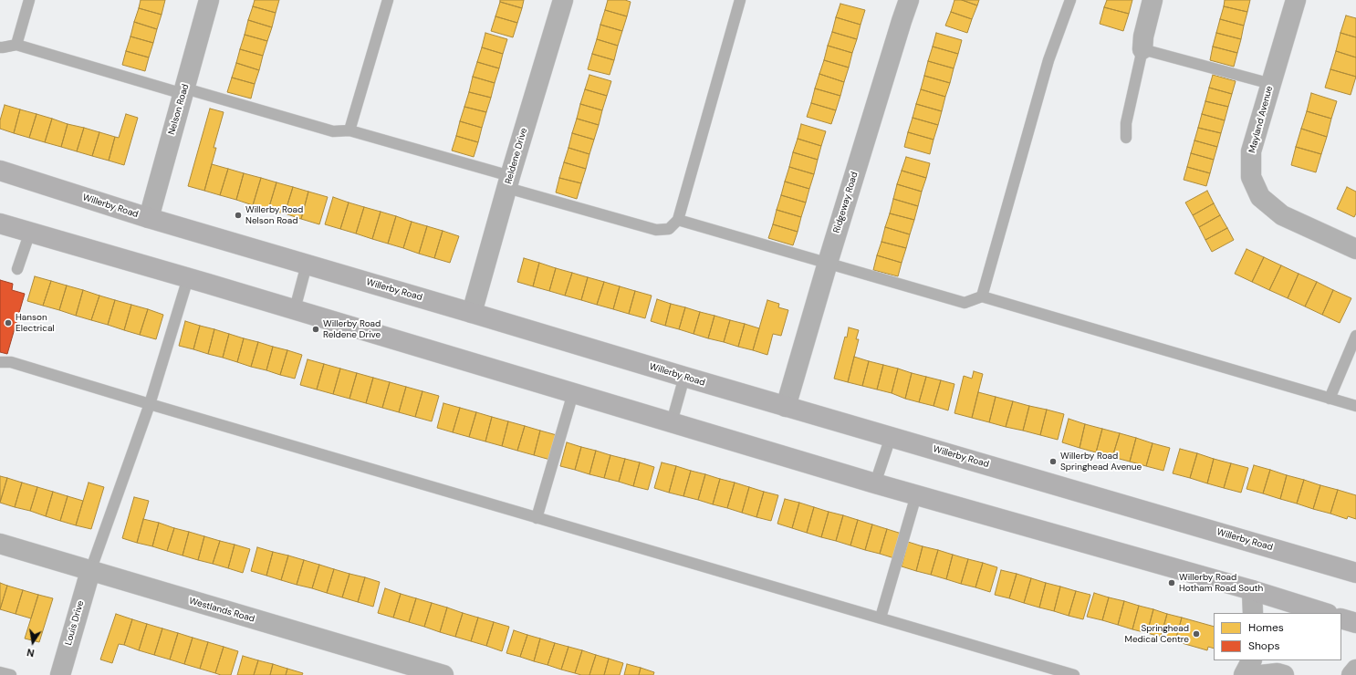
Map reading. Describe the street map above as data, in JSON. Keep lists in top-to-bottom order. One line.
{"streets":{"street":["Nelson Road","Mayland Avenue","Reldene Drive","Ridgeway Road","Willerby Road","Westlands Road","Louis Drive"]},"crossings":[["Nelson Road","Willerby Road"],["Reldene Drive","Willerby Road"],["Ridgeway Road","Willerby Road"],["Westlands Road","Louis Drive"]],"places":["Willerby Road Nelson Road","Hanson Electrical","Willerby Road Reldene Drive","Willerby Road Springhead Avenue","Willerby Road Hotham Road South","Springhead Medical Centre"],"legend":["Homes","Shops"],"north":"bottom"}
